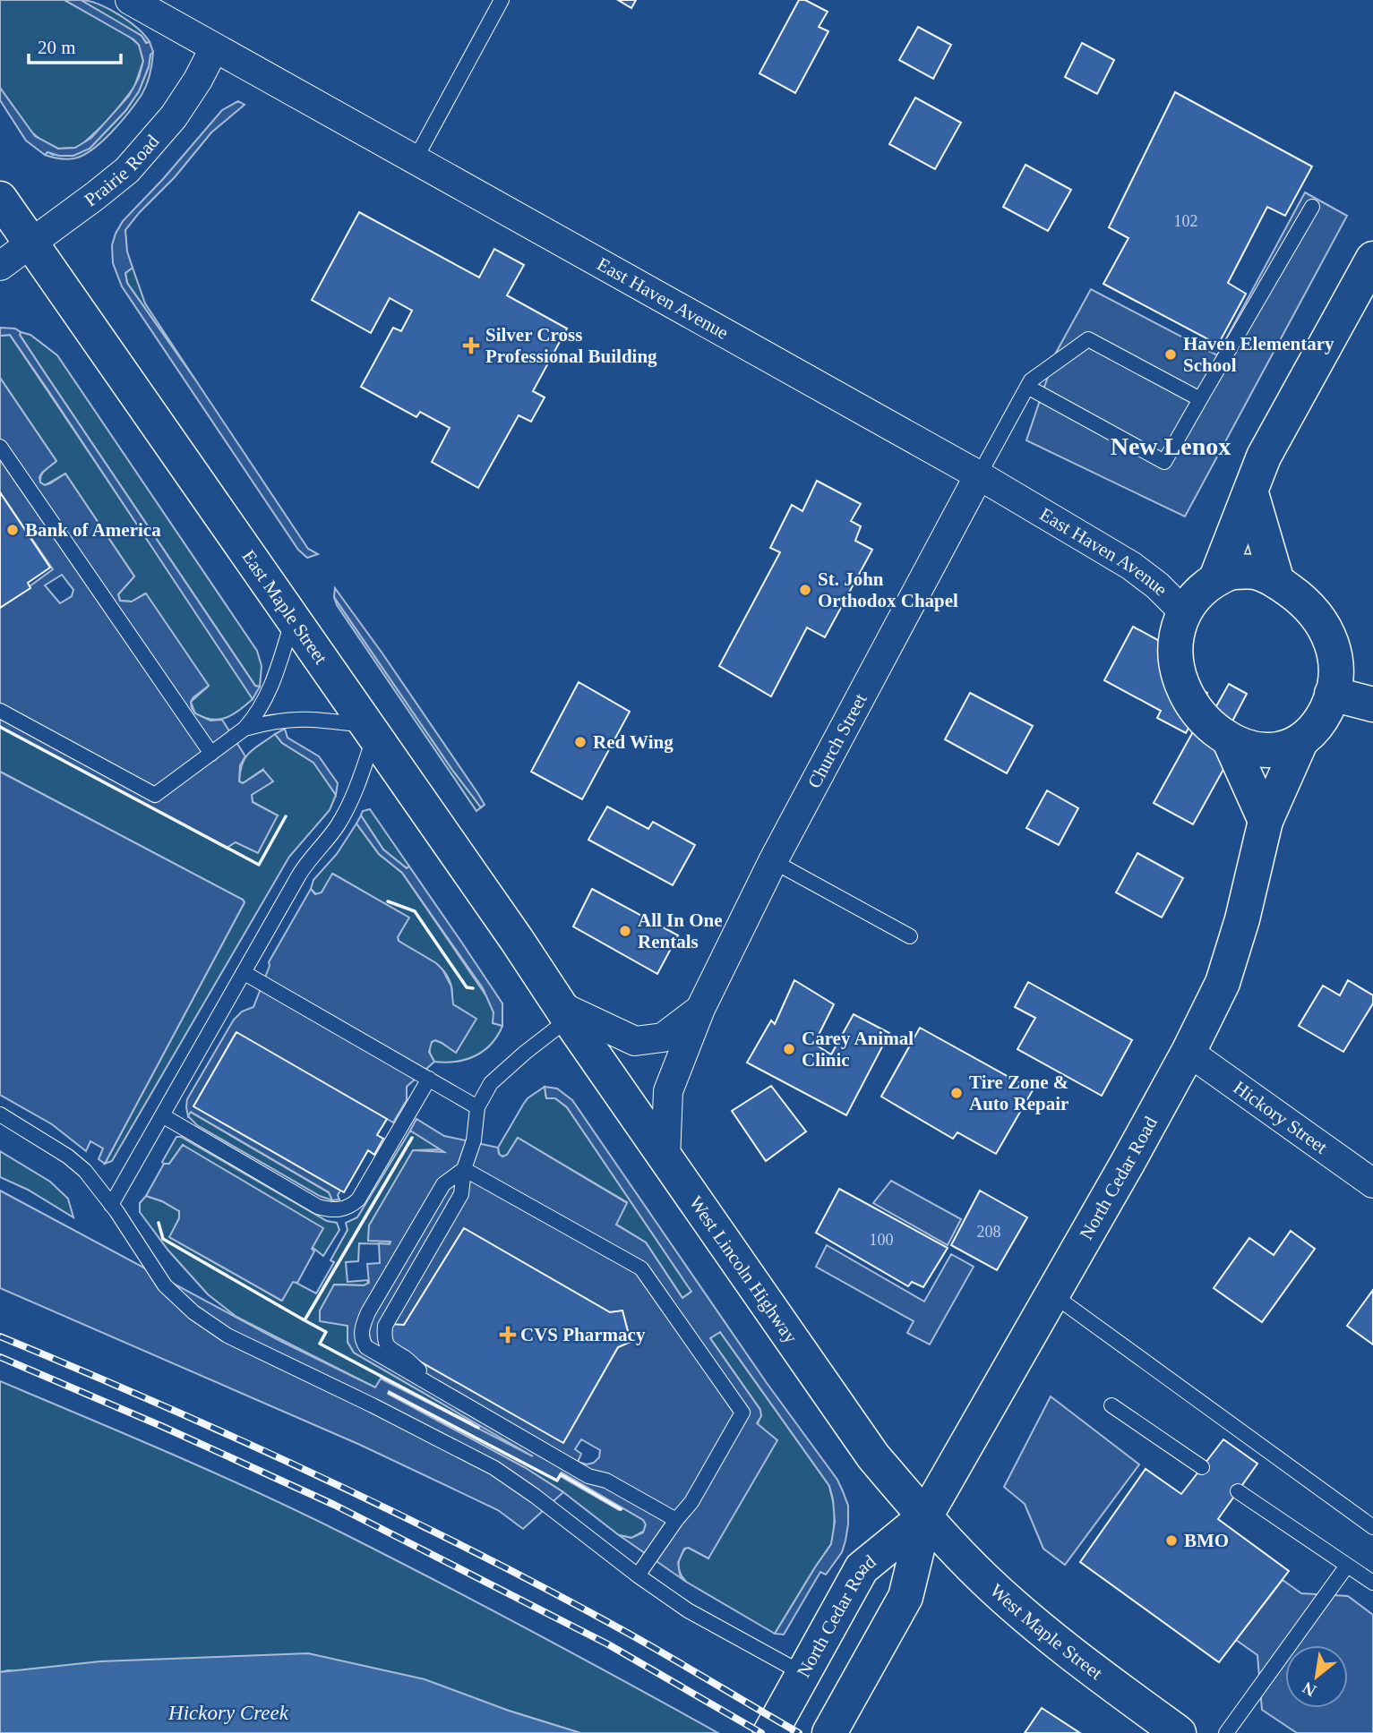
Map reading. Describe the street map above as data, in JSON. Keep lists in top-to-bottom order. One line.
{"streets":{"main road":["East Maple Street","North Cedar Road","West Lincoln Highway","West Maple Street"],"street":["Prairie Road","East Haven Avenue","Church Street","Hickory Street"]},"crossings":[["Prairie Road","East Haven Avenue"],["Prairie Road","East Maple Street"],["East Haven Avenue","Church Street"],["East Haven Avenue","North Cedar Road"],["East Maple Street","West Lincoln Highway"],["Church Street","West Lincoln Highway"],["Hickory Street","North Cedar Road"],["North Cedar Road","West Lincoln Highway"],["North Cedar Road","West Maple Street"],["West Lincoln Highway","West Maple Street"]],"districts":["New Lenox"],"water":["Hickory Creek"],"places":{"health":["Silver Cross Professional Building","CVS Pharmacy"],"other":["Haven Elementary School","Bank of America","St. John Orthodox Chapel","Red Wing","All In One Rentals","Carey Animal Clinic","Tire Zone & Auto Repair","BMO"]},"house_numbers":["102","208","100"],"scale_bar":"20 m","north":"bottom left"}
